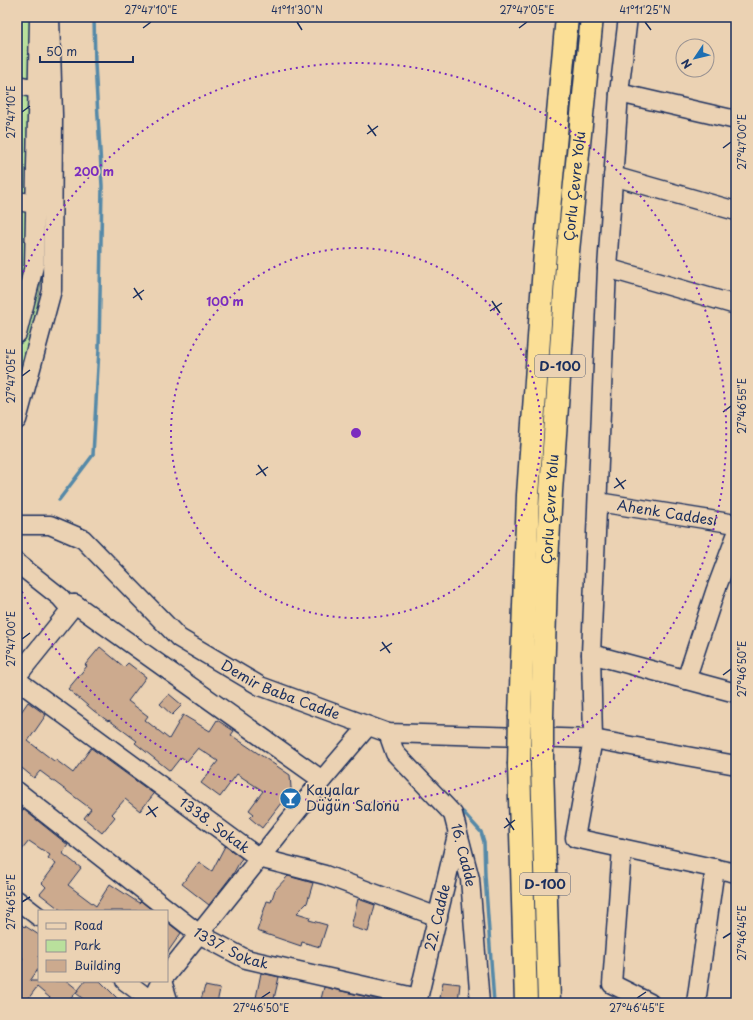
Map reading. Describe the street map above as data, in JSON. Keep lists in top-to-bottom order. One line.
{"streets":{"highway":["Çorlu Çevre Yolu","D-100"],"street":["Ahenk Caddesi","Demir Baba Cadde","1338. Sokak","16. Cadde","22. Cadde","1337. Sokak"]},"crossings":[["Demir Baba Cadde","16. Cadde"],["1338. Sokak","22. Cadde"],["16. Cadde","22. Cadde"],["22. Cadde","1337. Sokak"]],"places":{"bar":["Kayalar Düğün Salonu"]},"legend":["Road","Park","Building"],"scale_bar":"50 m","north":"bottom left","coordinates":["27°47'10\"E","41°11'30\"N","27°47'05\"E","41°11'25\"N","27°47'00\"E","27°46'55\"E","27°46'50\"E","27°46'45\"E"],"rings":["200 m","100 m"]}
